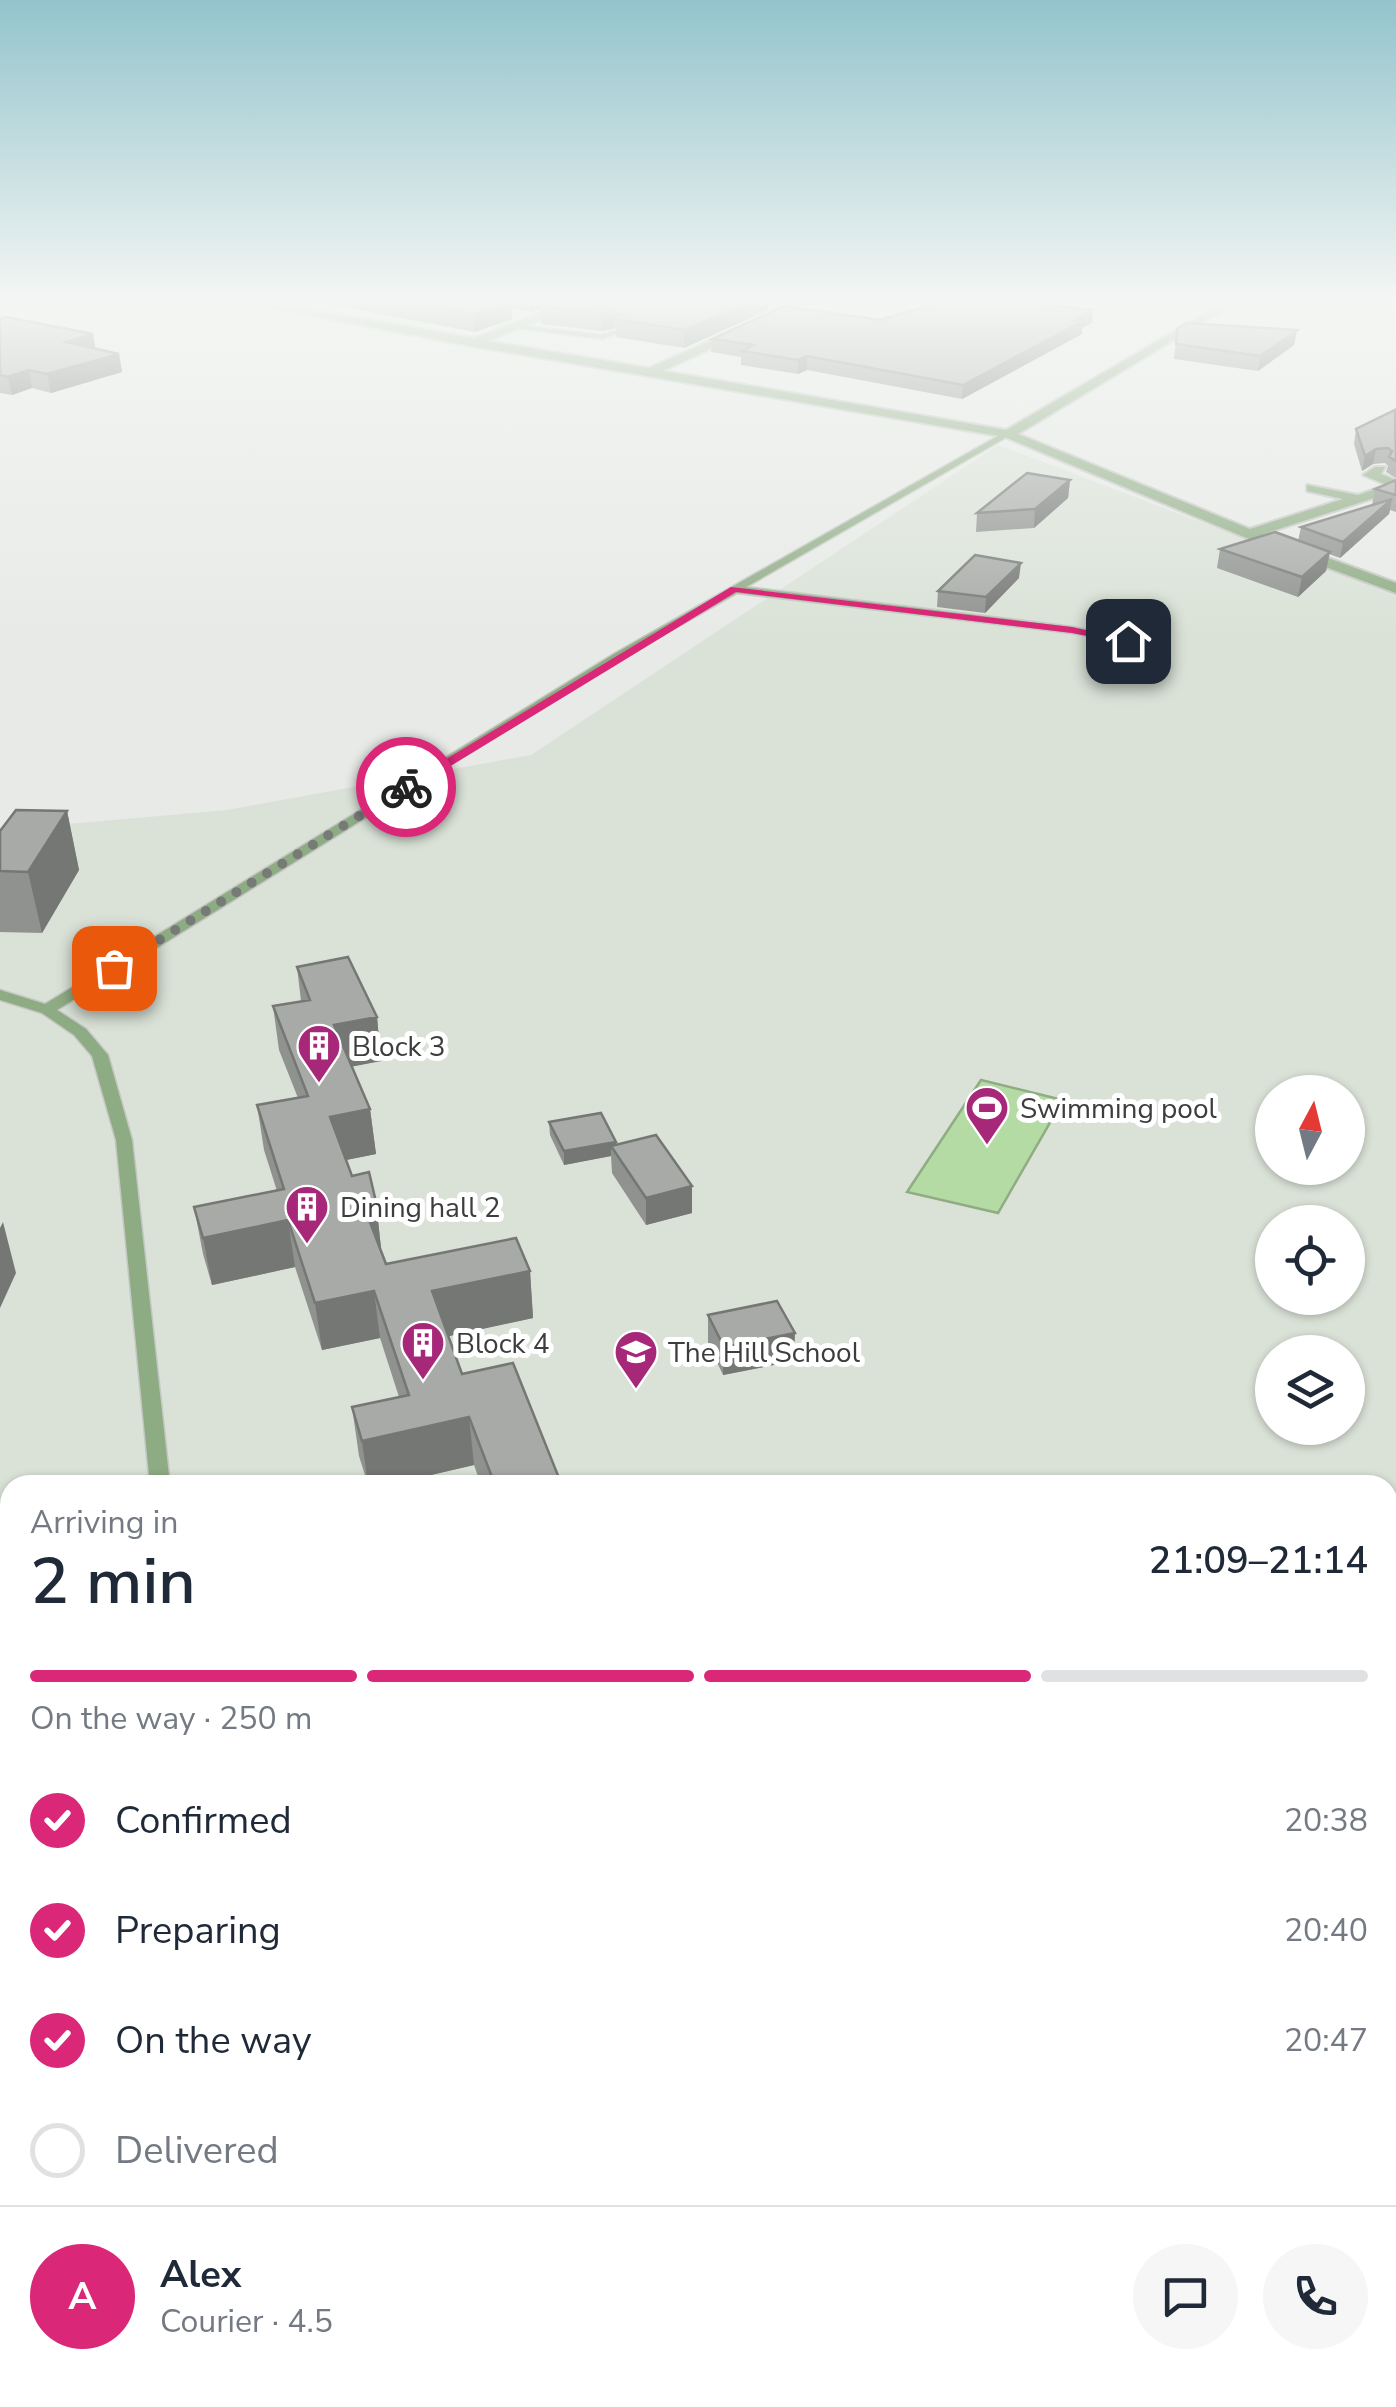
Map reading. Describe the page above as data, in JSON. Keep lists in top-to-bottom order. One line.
{"places":{"building":["Block 3","Dining hall 2","Block 4"],"sports":["Swimming pool"],"school or university":["The Hill School"]},"north":"top","page":{"heading":["2 min","Arriving in","21:09–21:14"],"panel":["Alex","Courier · 4.5"],"bar":"On the way · 250 m","list":[["Confirmed","20:38"],["Preparing","20:40"],["On the way","20:47"],"Delivered"],"round":"A"}}
